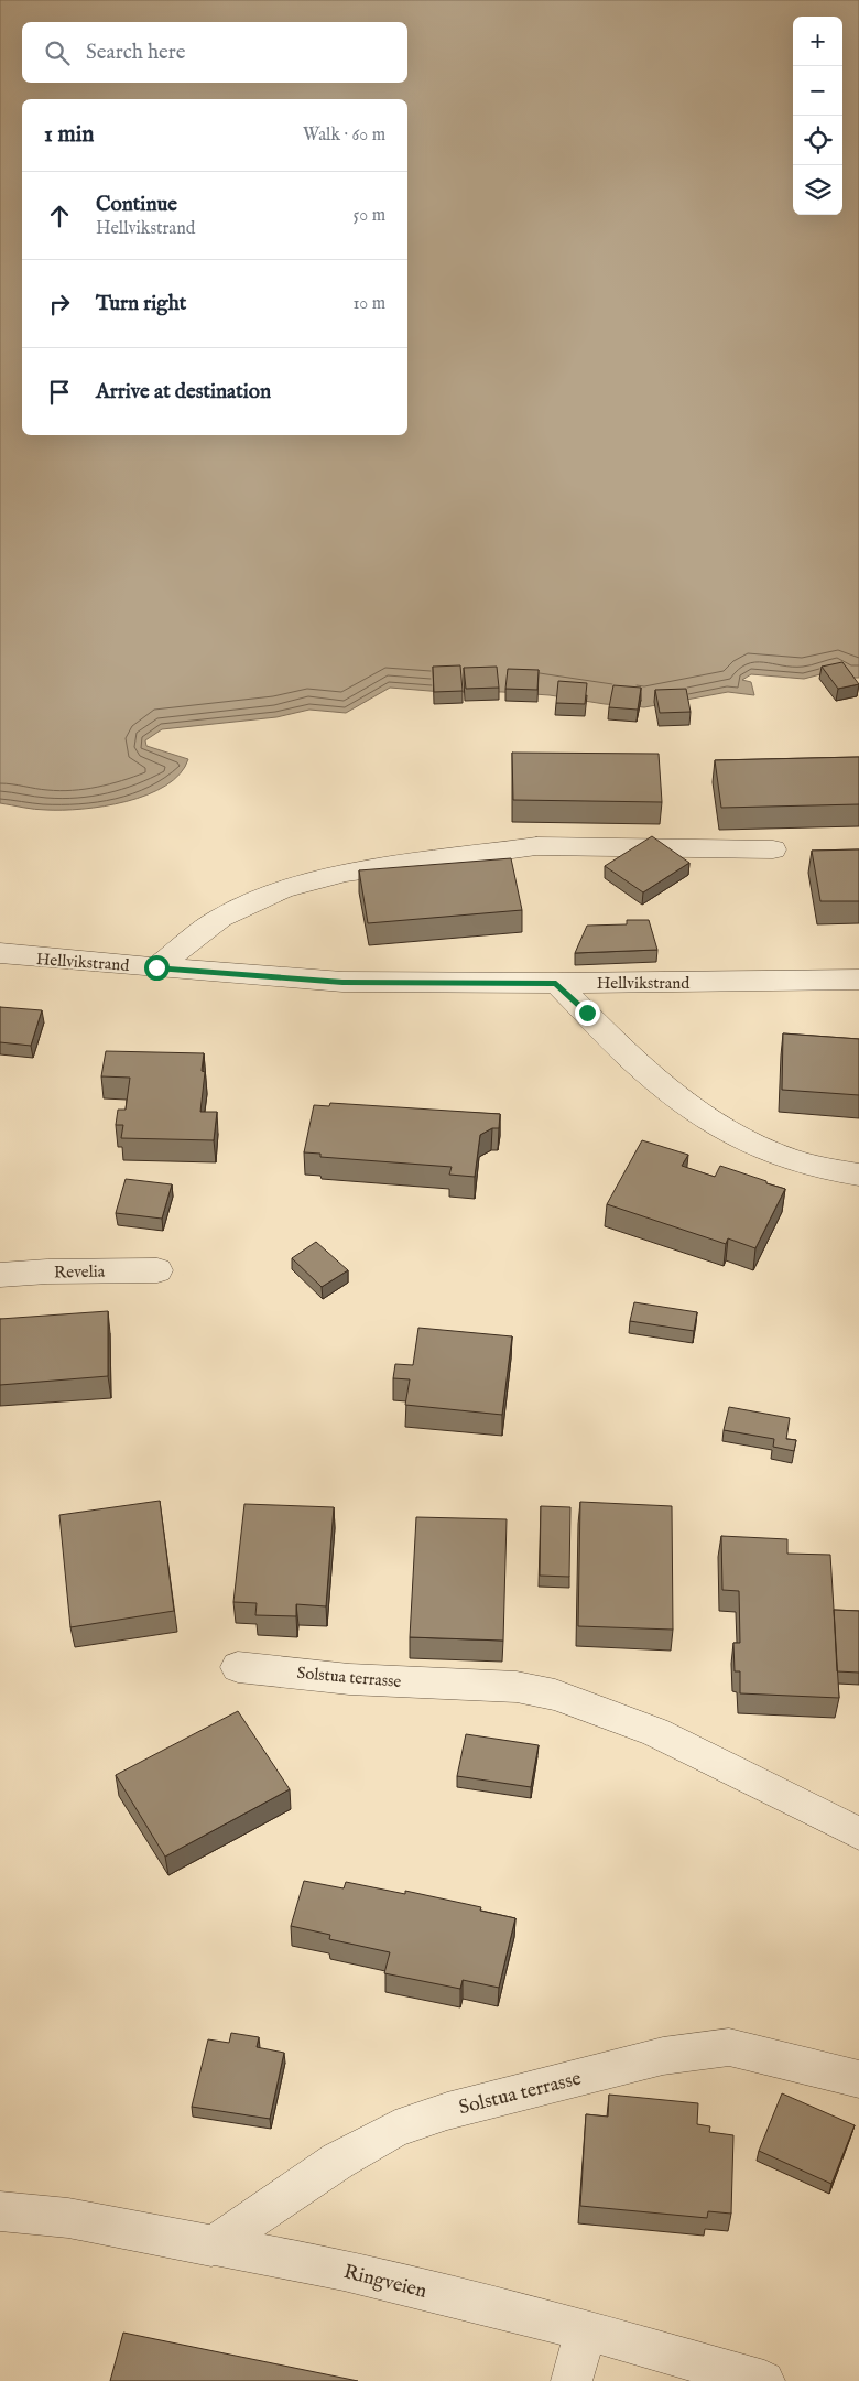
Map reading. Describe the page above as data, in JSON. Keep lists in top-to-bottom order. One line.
{"streets":{"street":["Hellvikstrand","Revelia","Solstua terrasse","Ringveien"]},"crossings":[["Solstua terrasse","Ringveien"]],"page":{"map_buttons":["+","−"],"search":"Search here","heading":["1 min","Walk · 60 m"],"list":[["Continue","Hellvikstrand","50 m"],["Turn right","10 m"],"Arrive at destination"]}}
